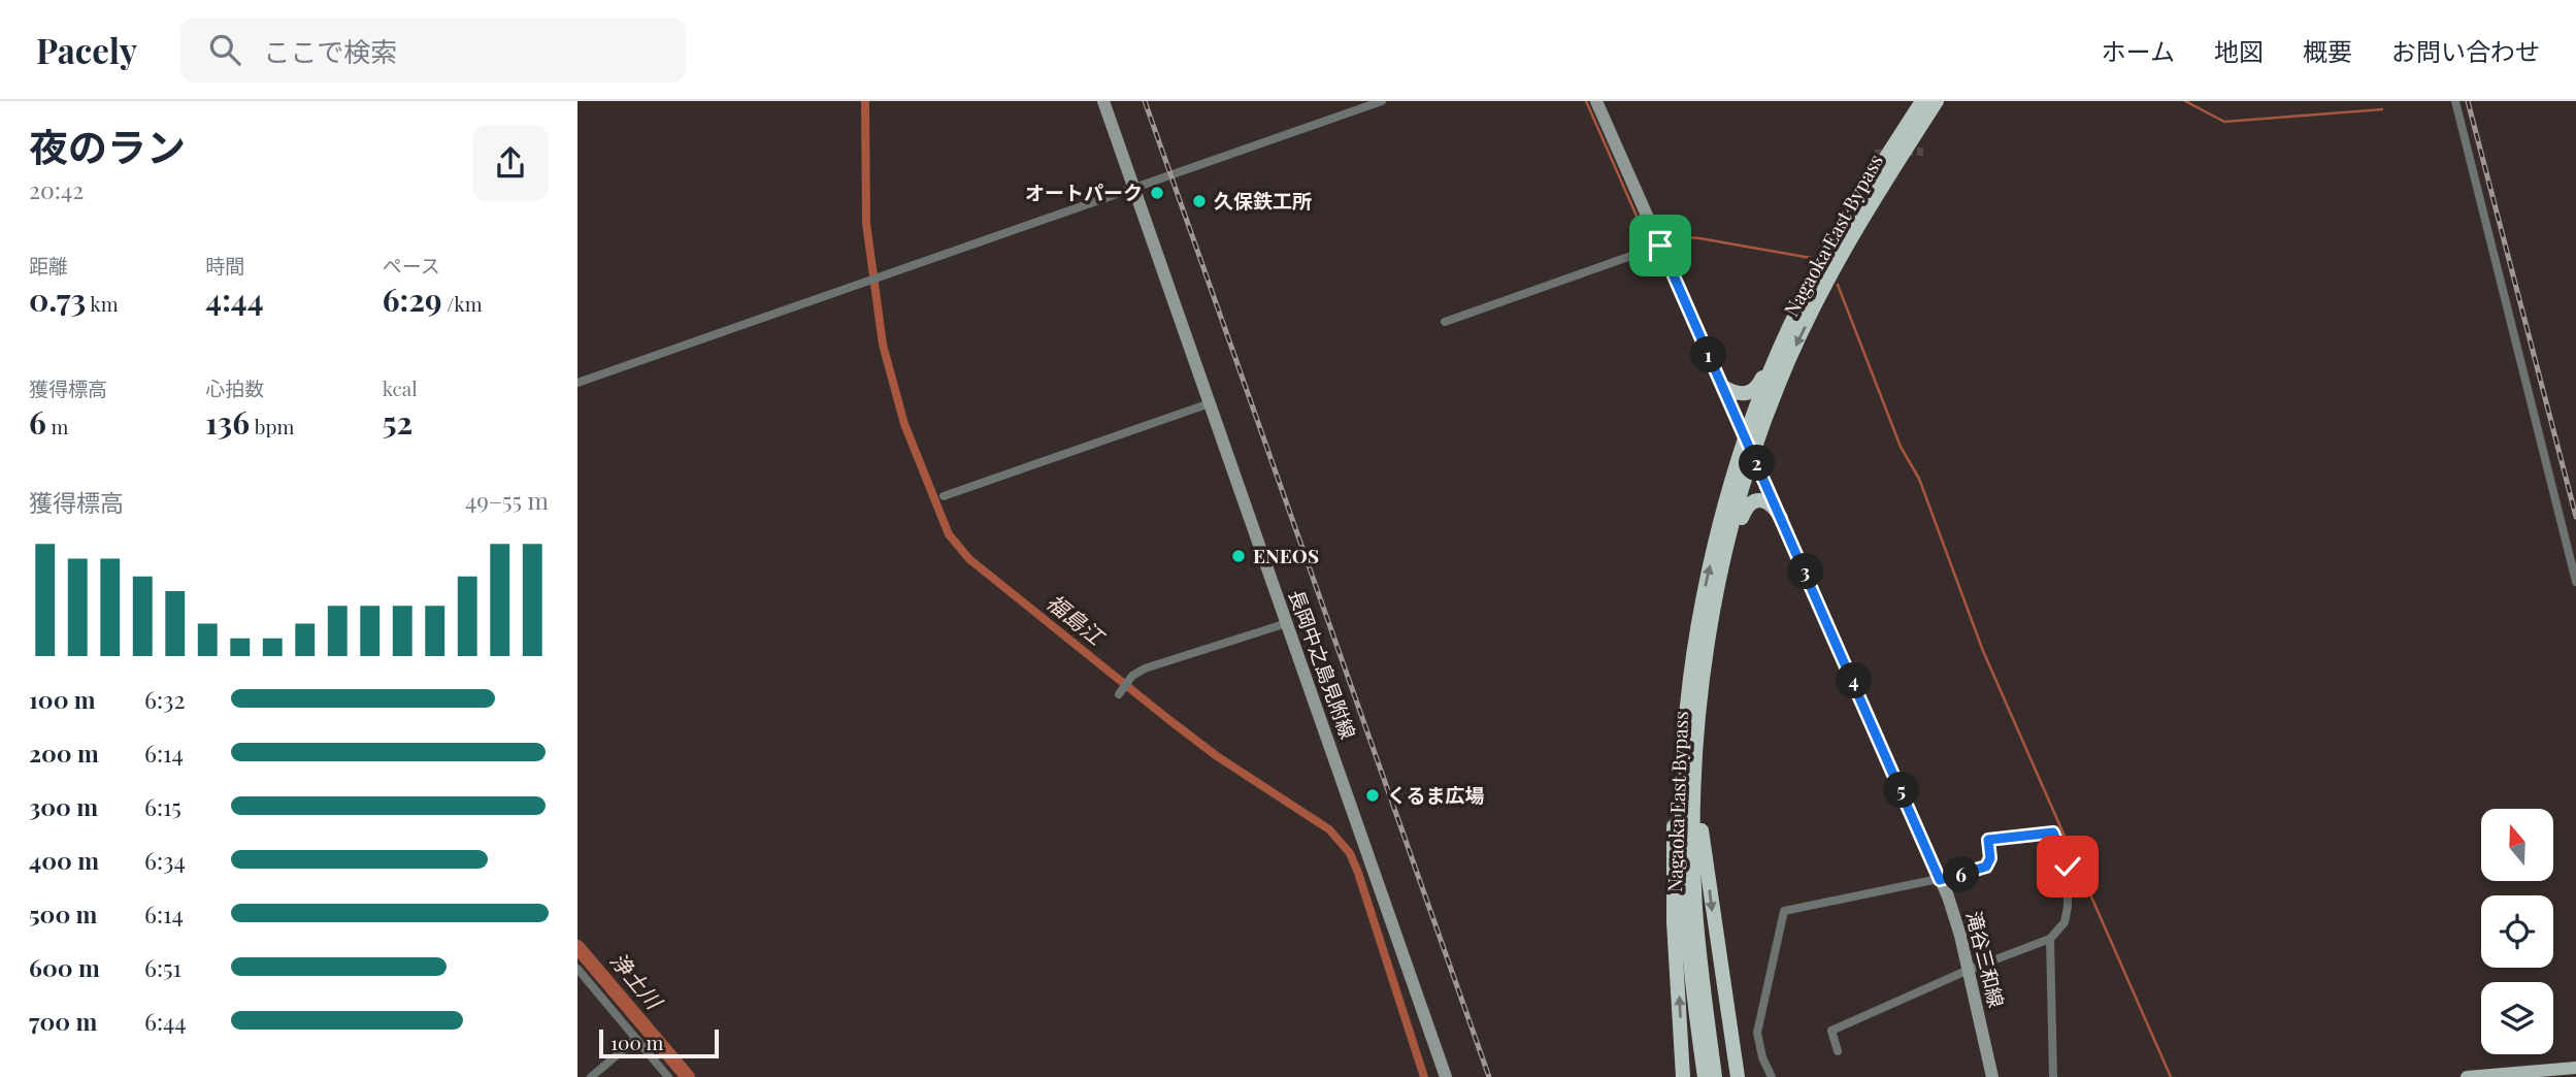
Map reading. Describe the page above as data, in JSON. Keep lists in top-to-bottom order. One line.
{"streets":{"highway":["Nagaoka East Bypass"],"main road":["長岡中之島見附線","滝谷三和線"]},"crossings":[["Nagaoka East Bypass","滝谷三和線"]],"water":["福島江","浄土川"],"places":["オートパーク","久保鉄工所","ENEOS","くるま広場"],"scale_bar":"100 m","north":"top","page":{"header":"Pacely","search":"ここで検索","nav":["ホーム","地図","概要","お問い合わせ"],"heading":["夜のラン","20:42"],"stats":[["距離","0.73 km"],["時間","4:44"],["ペース","6:29 /km"],["獲得標高","6 m"],["心拍数","136 bpm"],["kcal","52"]],"pins":["1","2","3","4","5","6"],"chart":["獲得標高","49–55 m"],"list":[{"name":"100 m","note":"6:32"},{"name":"200 m","note":"6:14"},{"name":"300 m","note":"6:15"},{"name":"400 m","note":"6:34"},{"name":"500 m","note":"6:14"},{"name":"600 m","note":"6:51"},{"name":"700 m","note":"6:44"}],"scale":"100 m"}}
